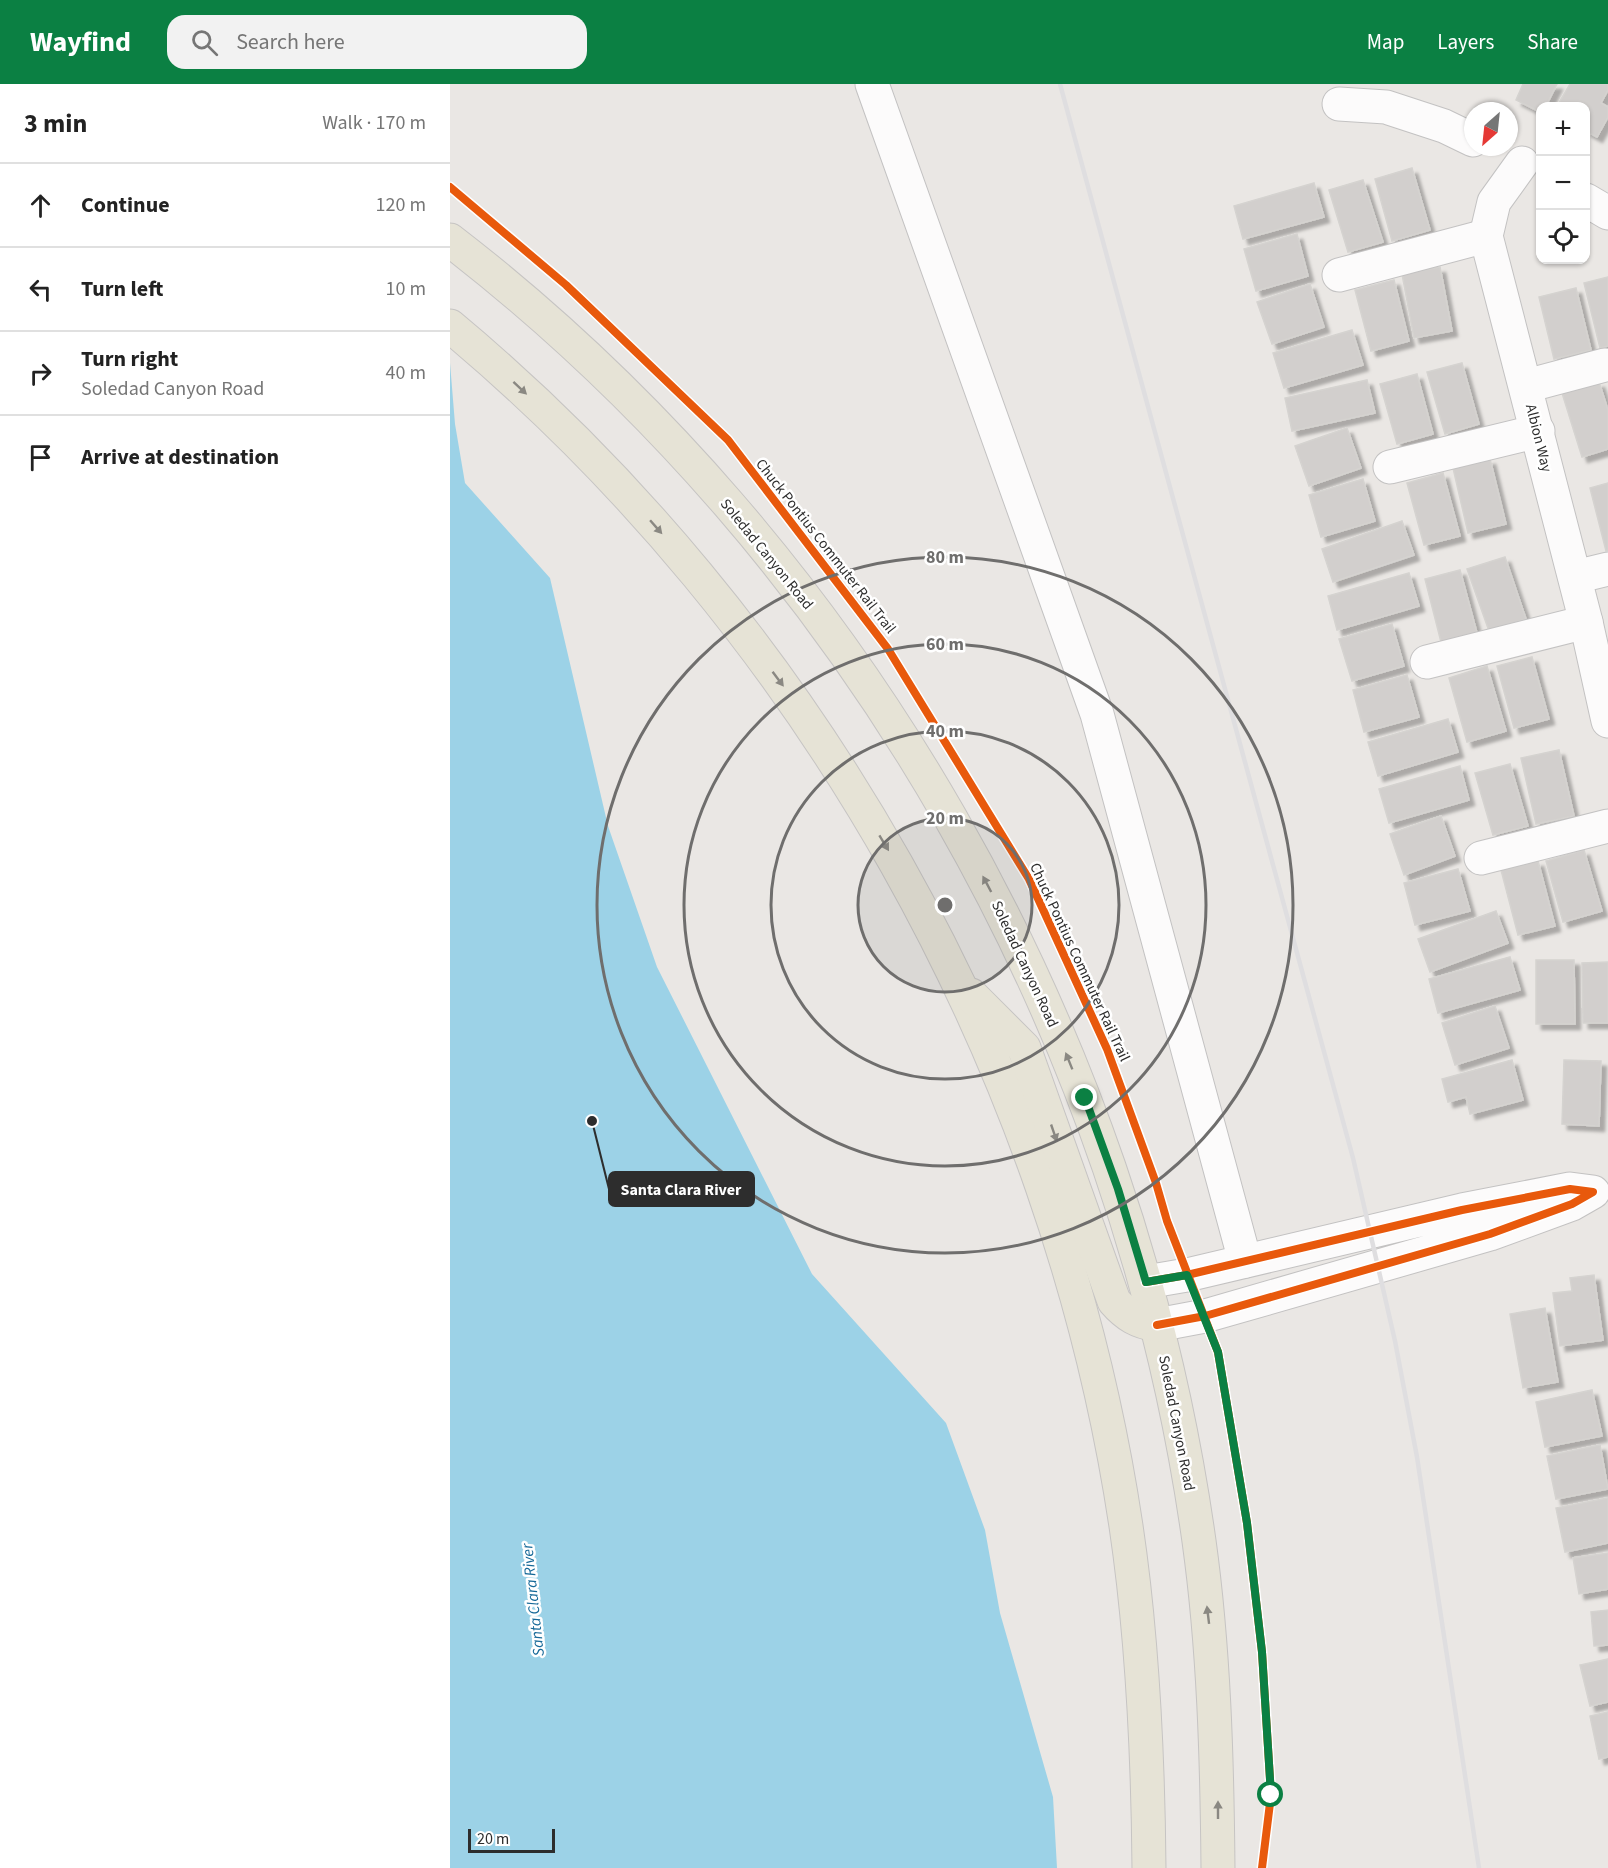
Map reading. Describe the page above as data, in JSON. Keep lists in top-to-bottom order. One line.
{"streets":{"main road":["Soledad Canyon Road"],"street":["Albion Way"],"cycle path":["Chuck Pontius Commuter Rail Trail"]},"water":["Santa Clara River"],"places":["Santa Clara River"],"scale_bar":"20 m","north":"bottom left","page":{"header":"Wayfind","search":"Search here","nav":["Map","Layers","Share"],"heading":["3 min","Walk · 170 m"],"map_buttons":["+","−"],"list":[["Continue","120 m"],["Turn left","10 m"],["Turn right","Soledad Canyon Road","40 m"],"Arrive at destination"],"scale":"20 m"},"rings":["80 m","60 m","40 m","20 m"]}
